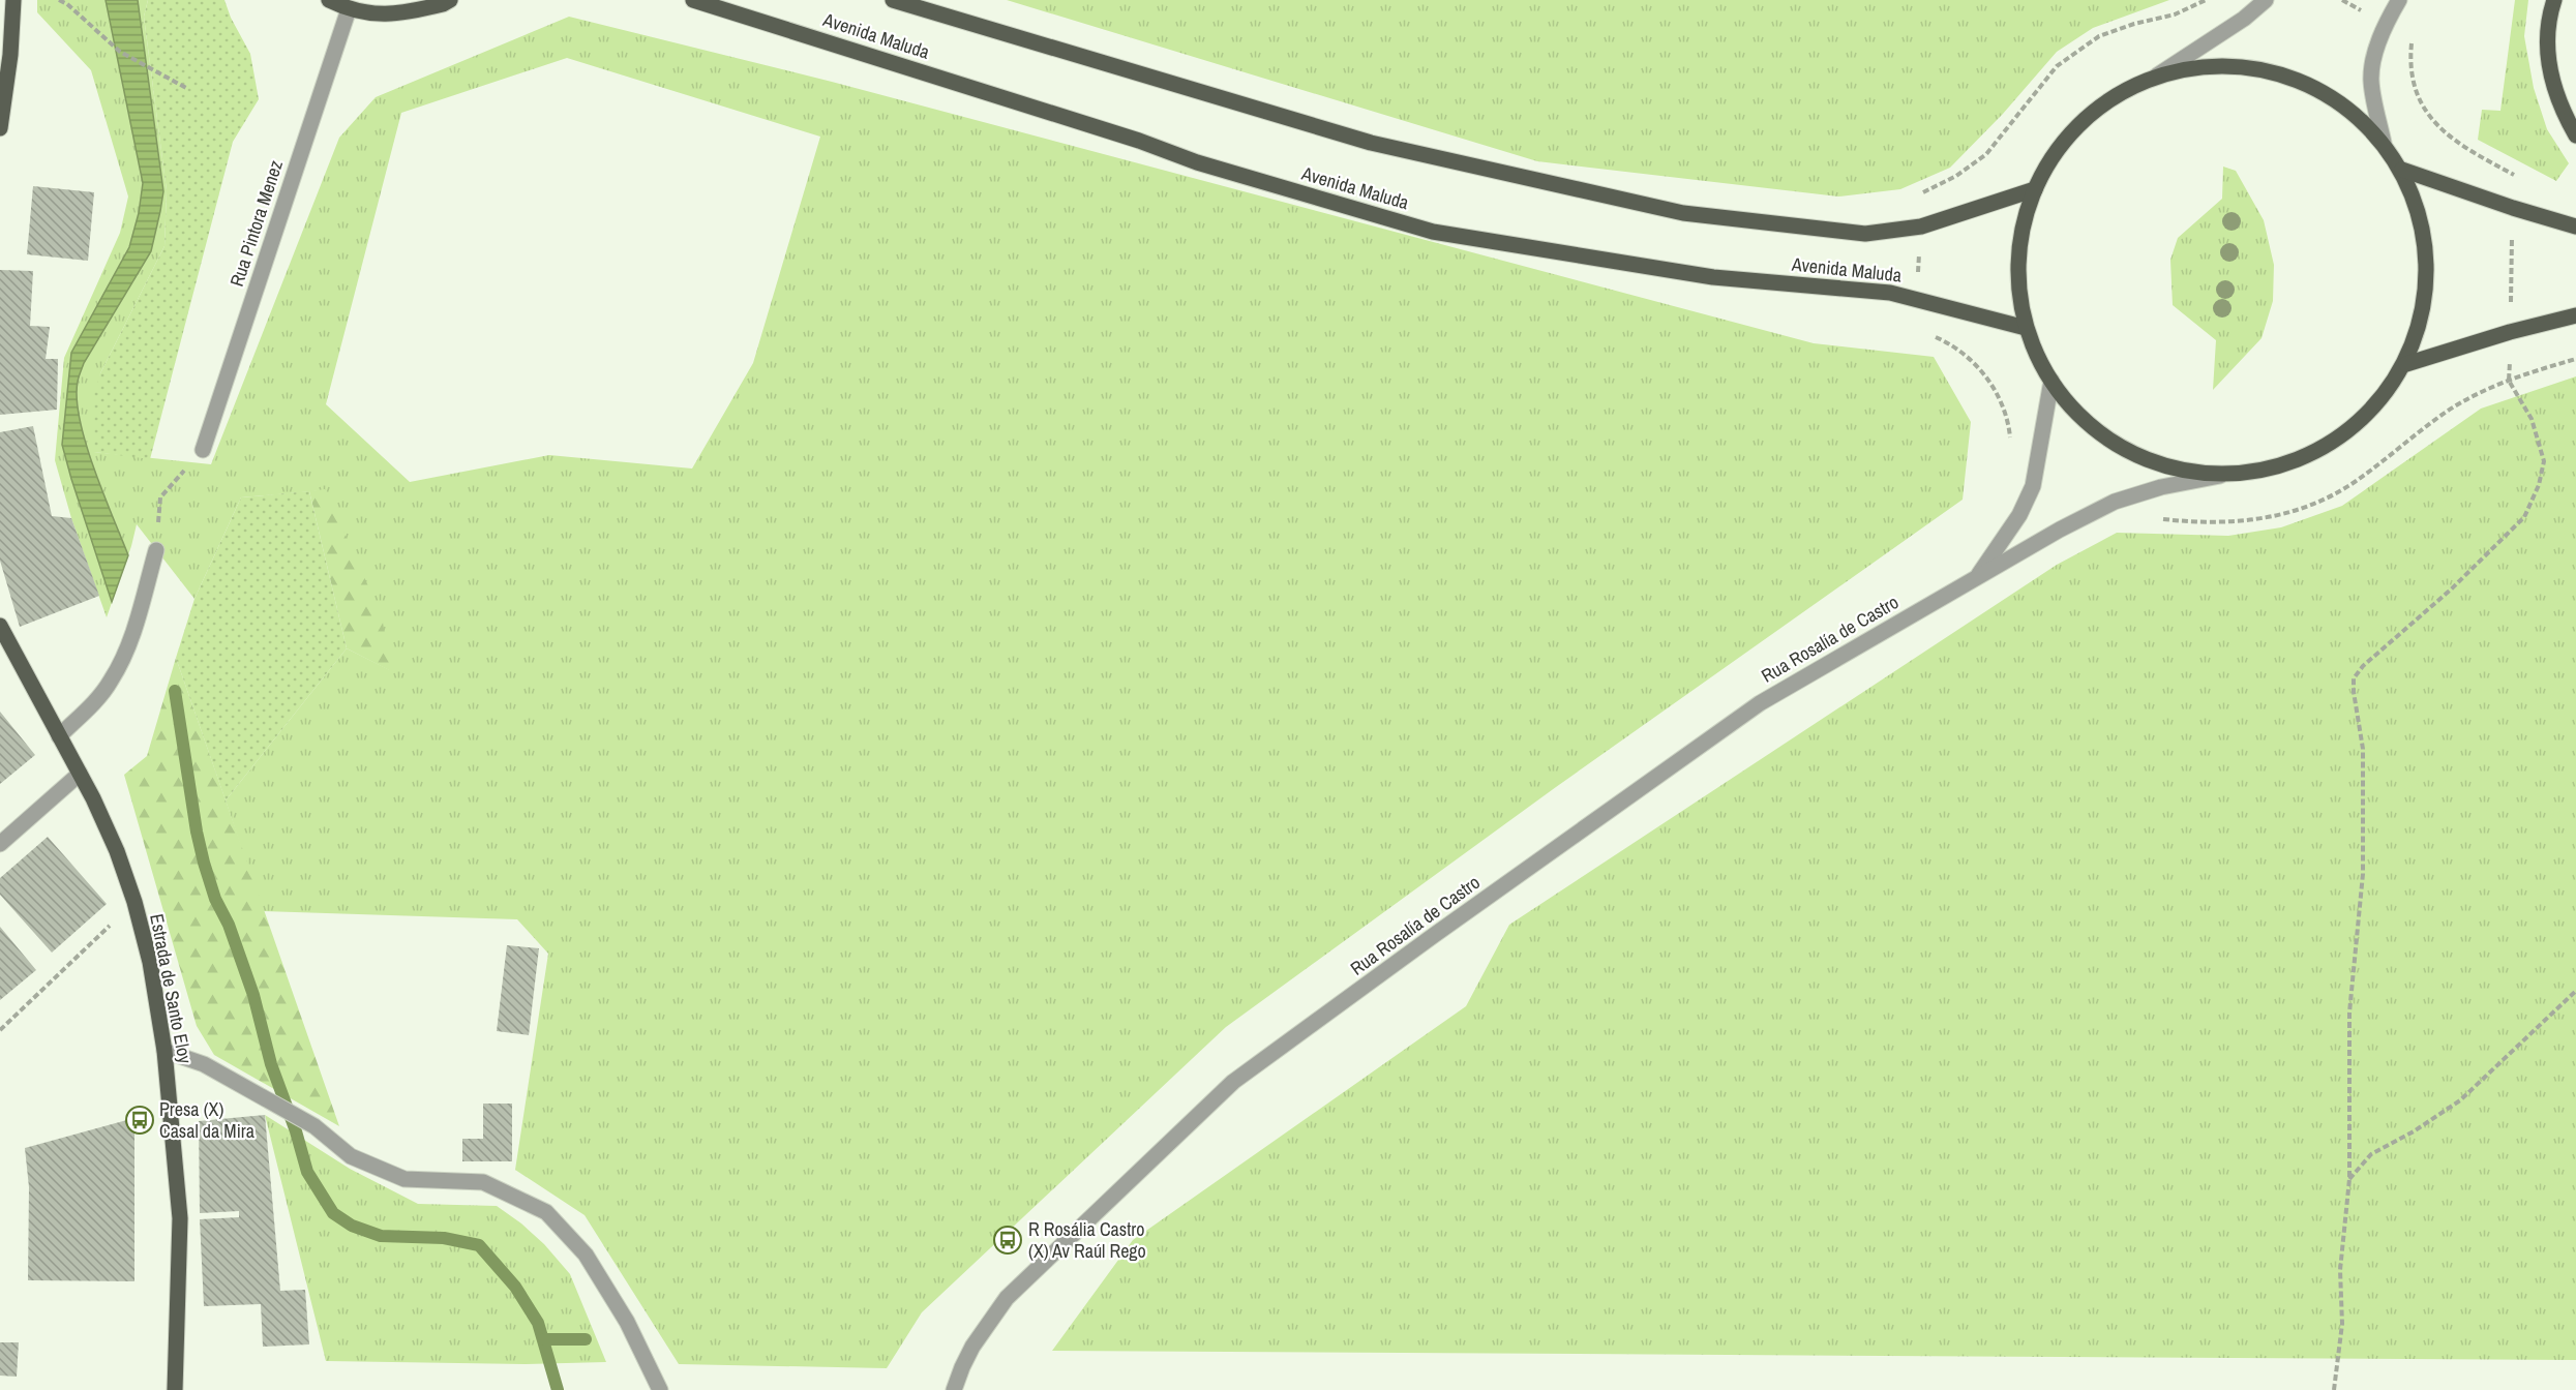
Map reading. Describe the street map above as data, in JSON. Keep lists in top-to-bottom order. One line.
{"streets":{"main road":["Avenida Maluda","Estrada de Santo Eloy"],"street":["Rua Pintora Menez","Rua Rosalía de Castro"]},"places":{"bus stop":["Presa (X) Casal da Mira","R Rosália Castro (X) Av Raúl Rego"]}}
